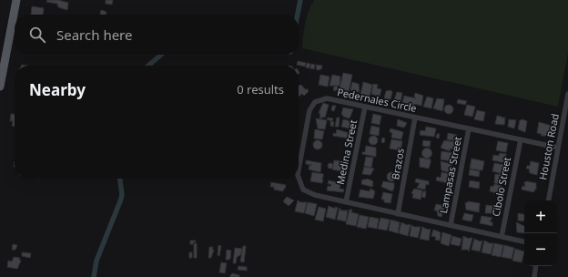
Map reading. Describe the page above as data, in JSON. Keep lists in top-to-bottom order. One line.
{"streets":{"street":["Pedernales Circle","Houston Road","Medina Street","Brazos","Lampasas Street","Cibolo Street"]},"crossings":[["Pedernales Circle","Houston Road"],["Pedernales Circle","Medina Street"],["Pedernales Circle","Brazos"],["Pedernales Circle","Lampasas Street"],["Pedernales Circle","Cibolo Street"]],"page":{"search":"Search here","heading":["Nearby","0 results"],"map_buttons":["+","−"]}}
